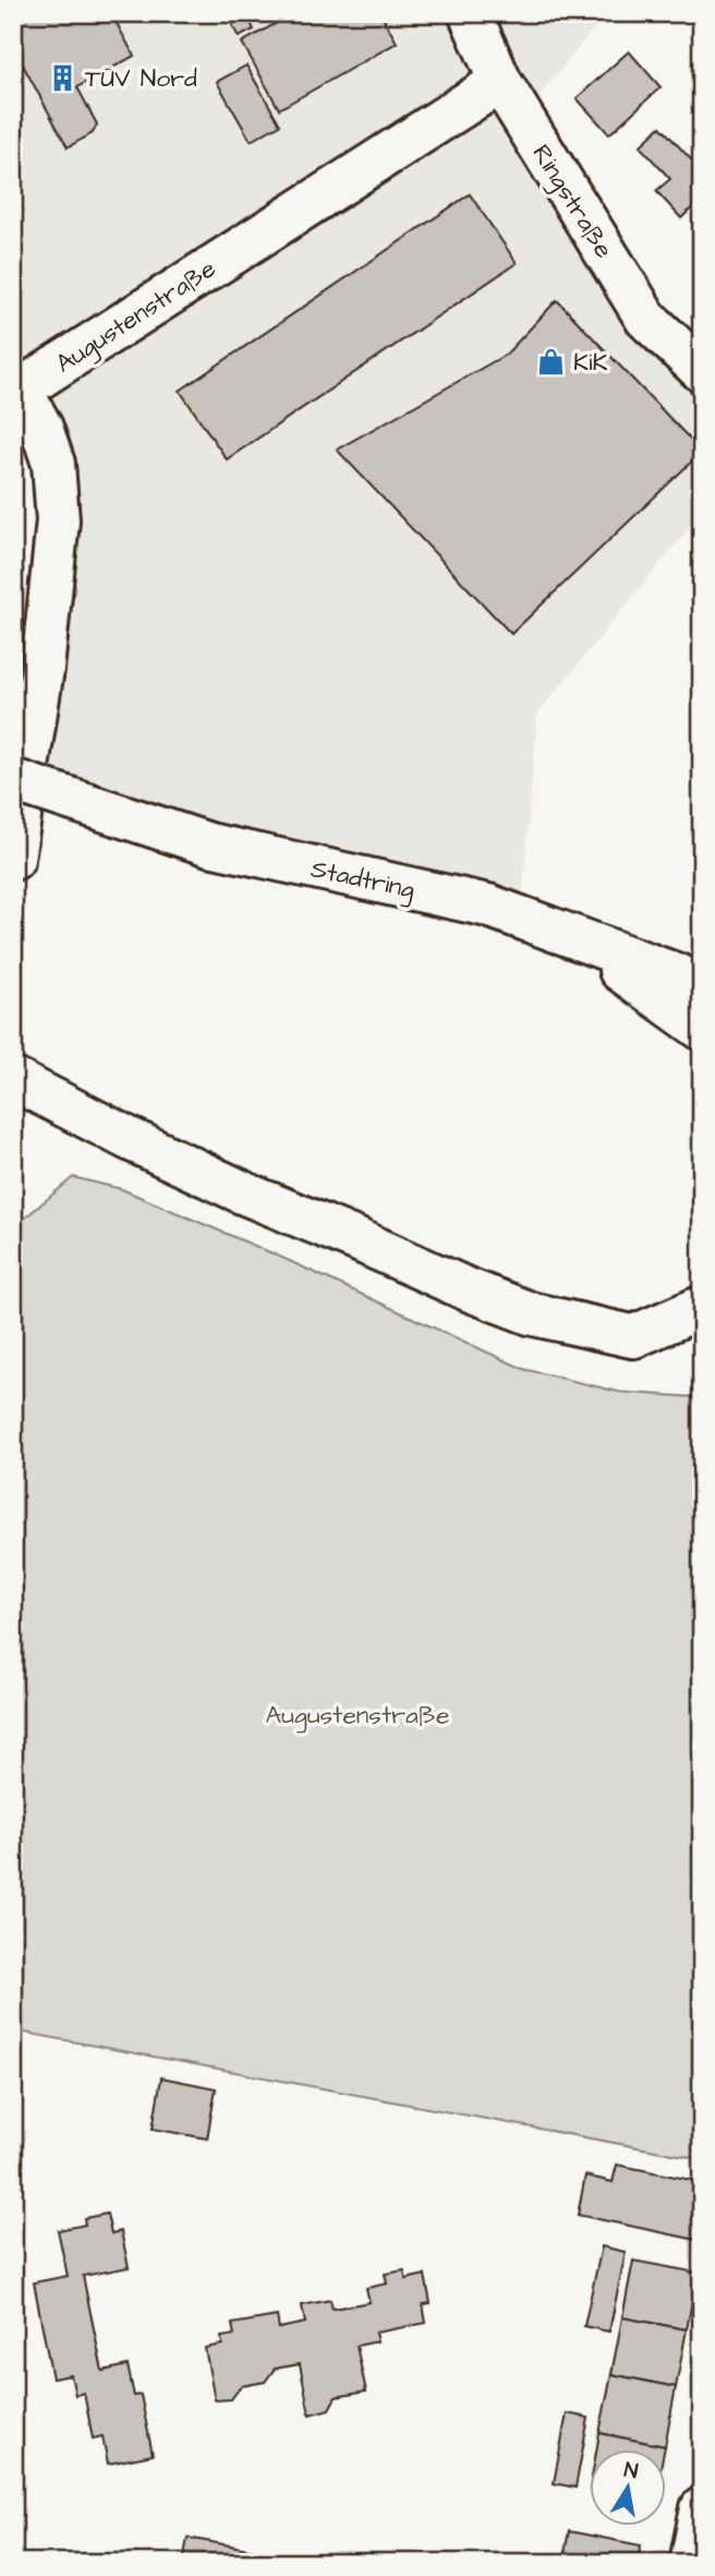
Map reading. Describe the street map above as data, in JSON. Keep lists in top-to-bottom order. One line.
{"streets":{"main road":["Ringstraße","Augustenstraße","Stadtring"]},"crossings":[["Ringstraße","Augustenstraße"]],"parks":["Augustenstraße"],"places":{"building":["TÜV Nord"],"shop":["KiK"]},"north":"top"}
